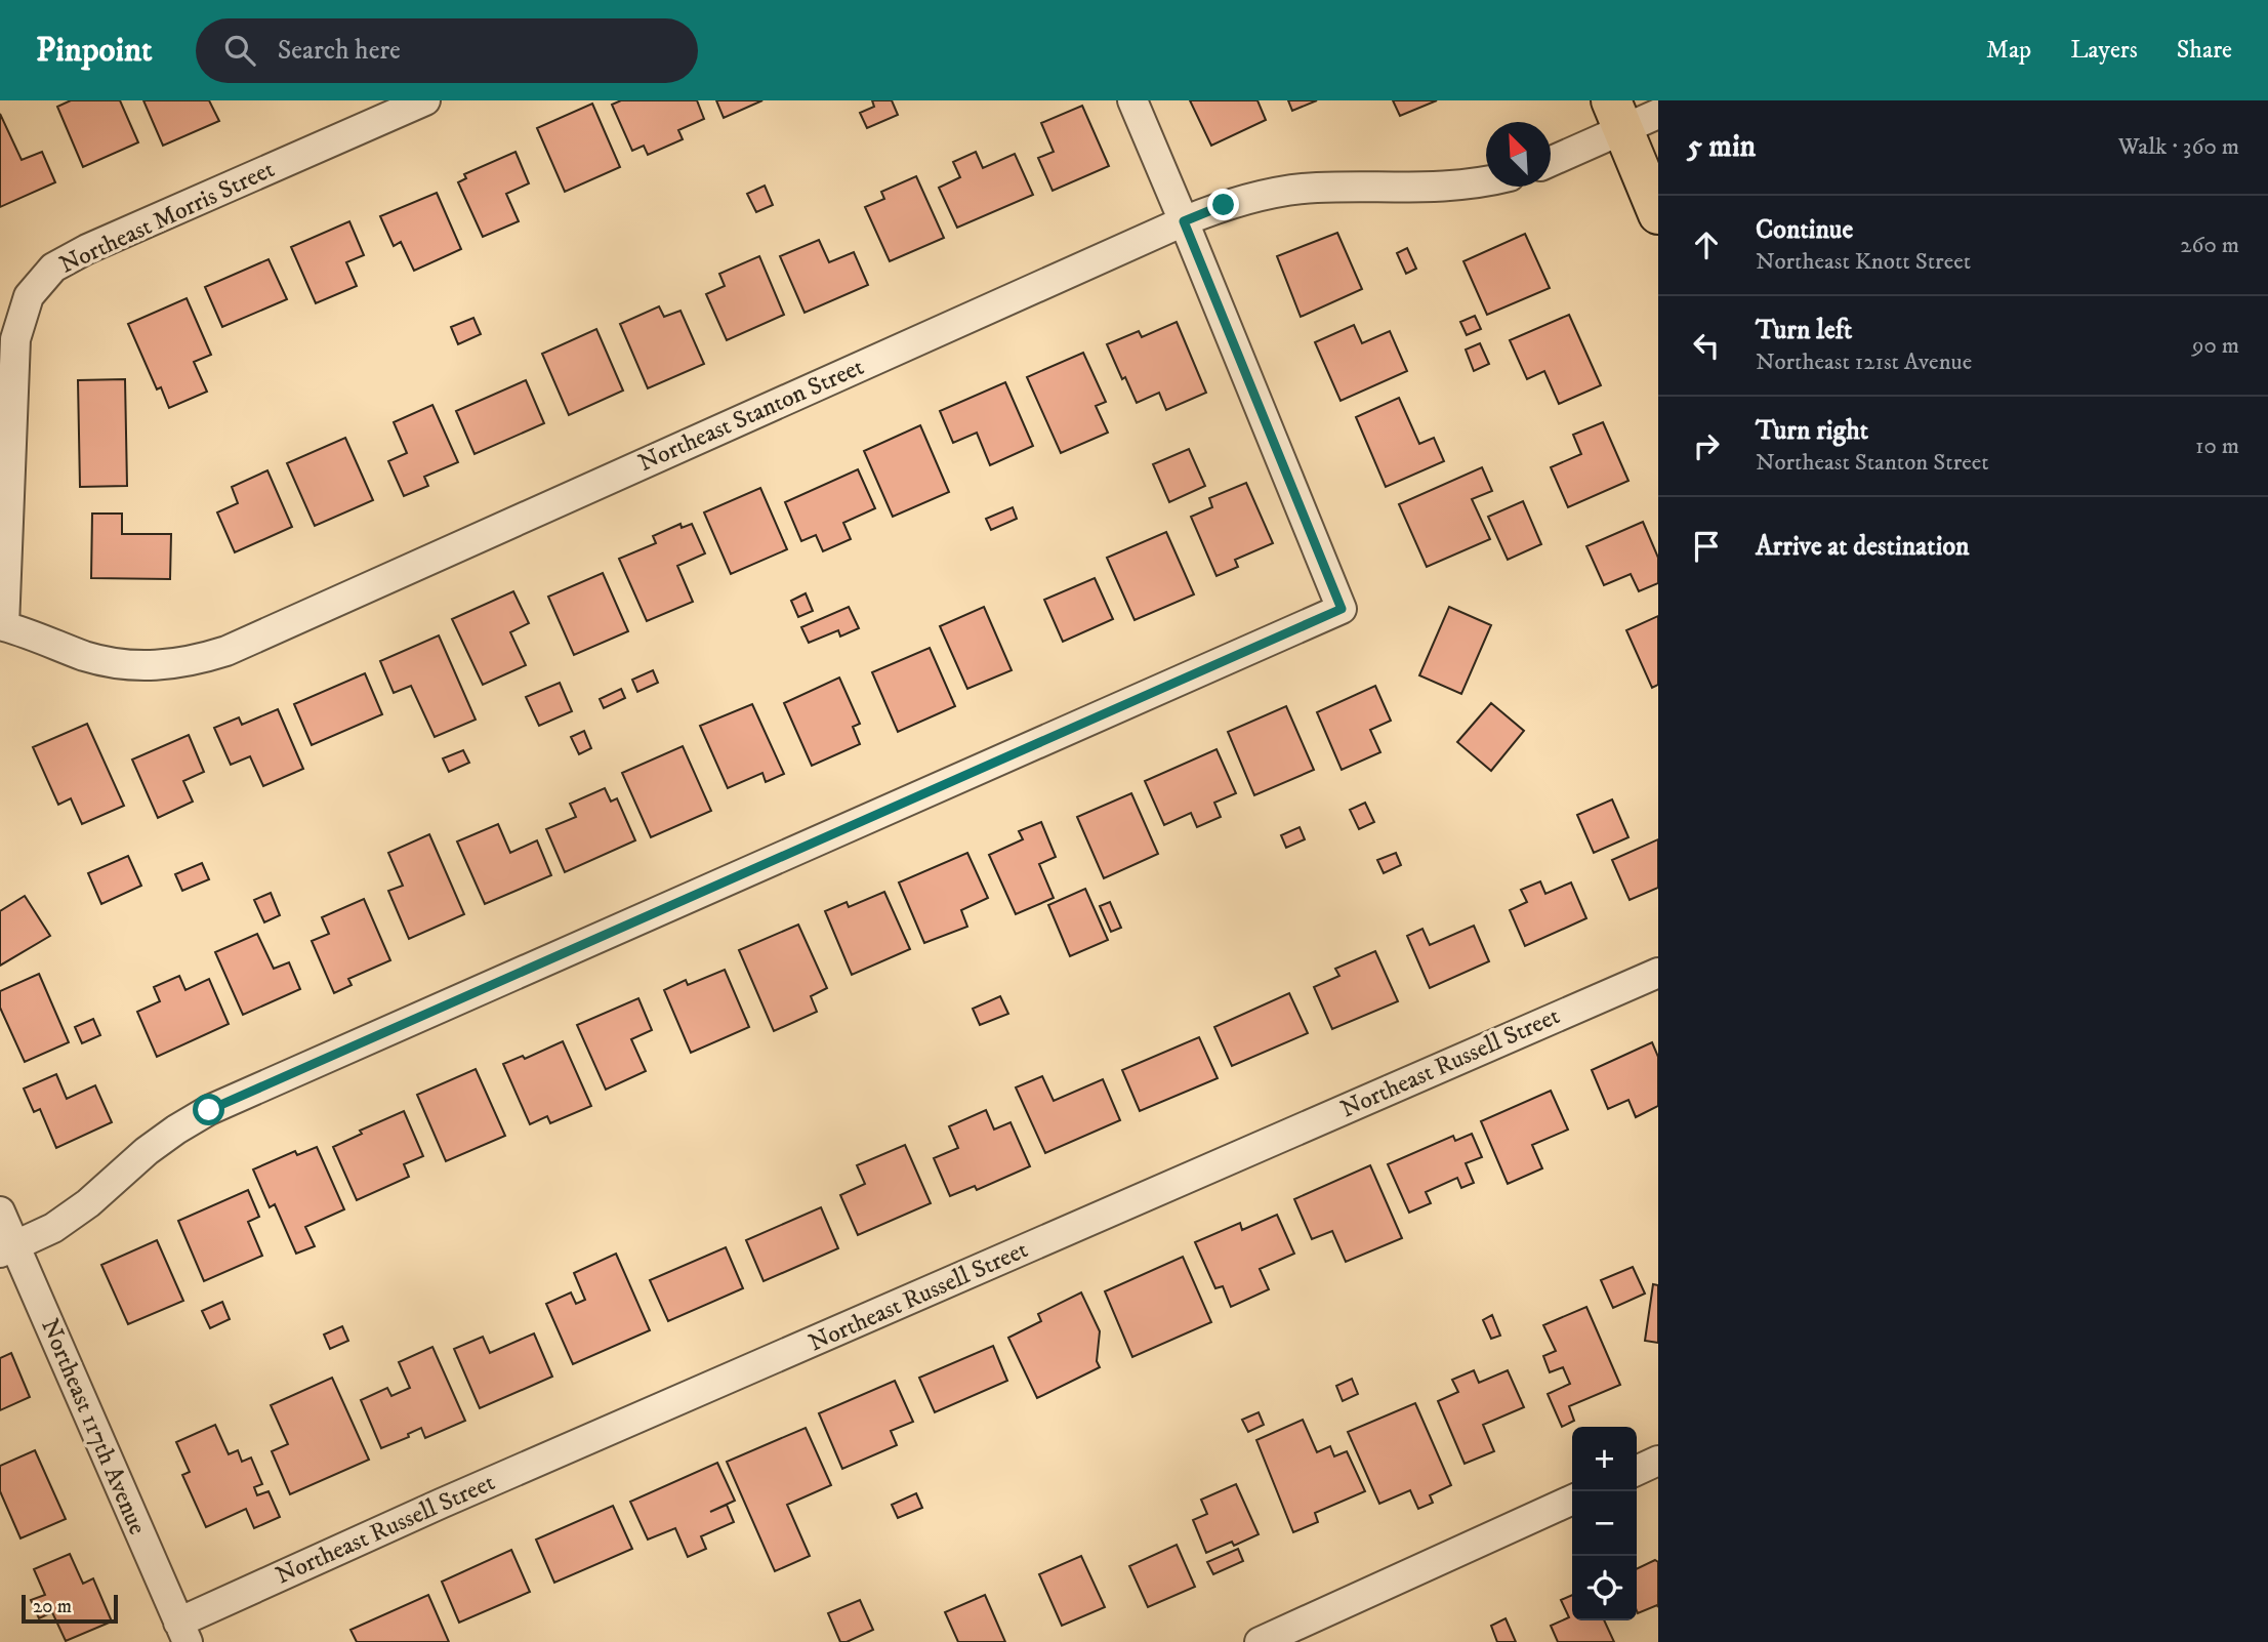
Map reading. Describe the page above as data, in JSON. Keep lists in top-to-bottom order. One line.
{"streets":{"street":["Northeast Morris Street","Northeast Stanton Street","Northeast Russell Street","Northeast 117th Avenue"]},"crossings":[["Northeast Morris Street","Northeast Stanton Street"],["Northeast Russell Street","Northeast 117th Avenue"]],"scale_bar":"20 m","north":"top left","page":{"header":"Pinpoint","search":"Search here","nav":["Map","Layers","Share"],"heading":["5 min","Walk · 360 m"],"list":[["Continue","Northeast Knott Street","260 m"],["Turn left","Northeast 121st Avenue","90 m"],["Turn right","Northeast Stanton Street","10 m"],"Arrive at destination"],"map_buttons":["+","−"],"scale":"20 m"}}
